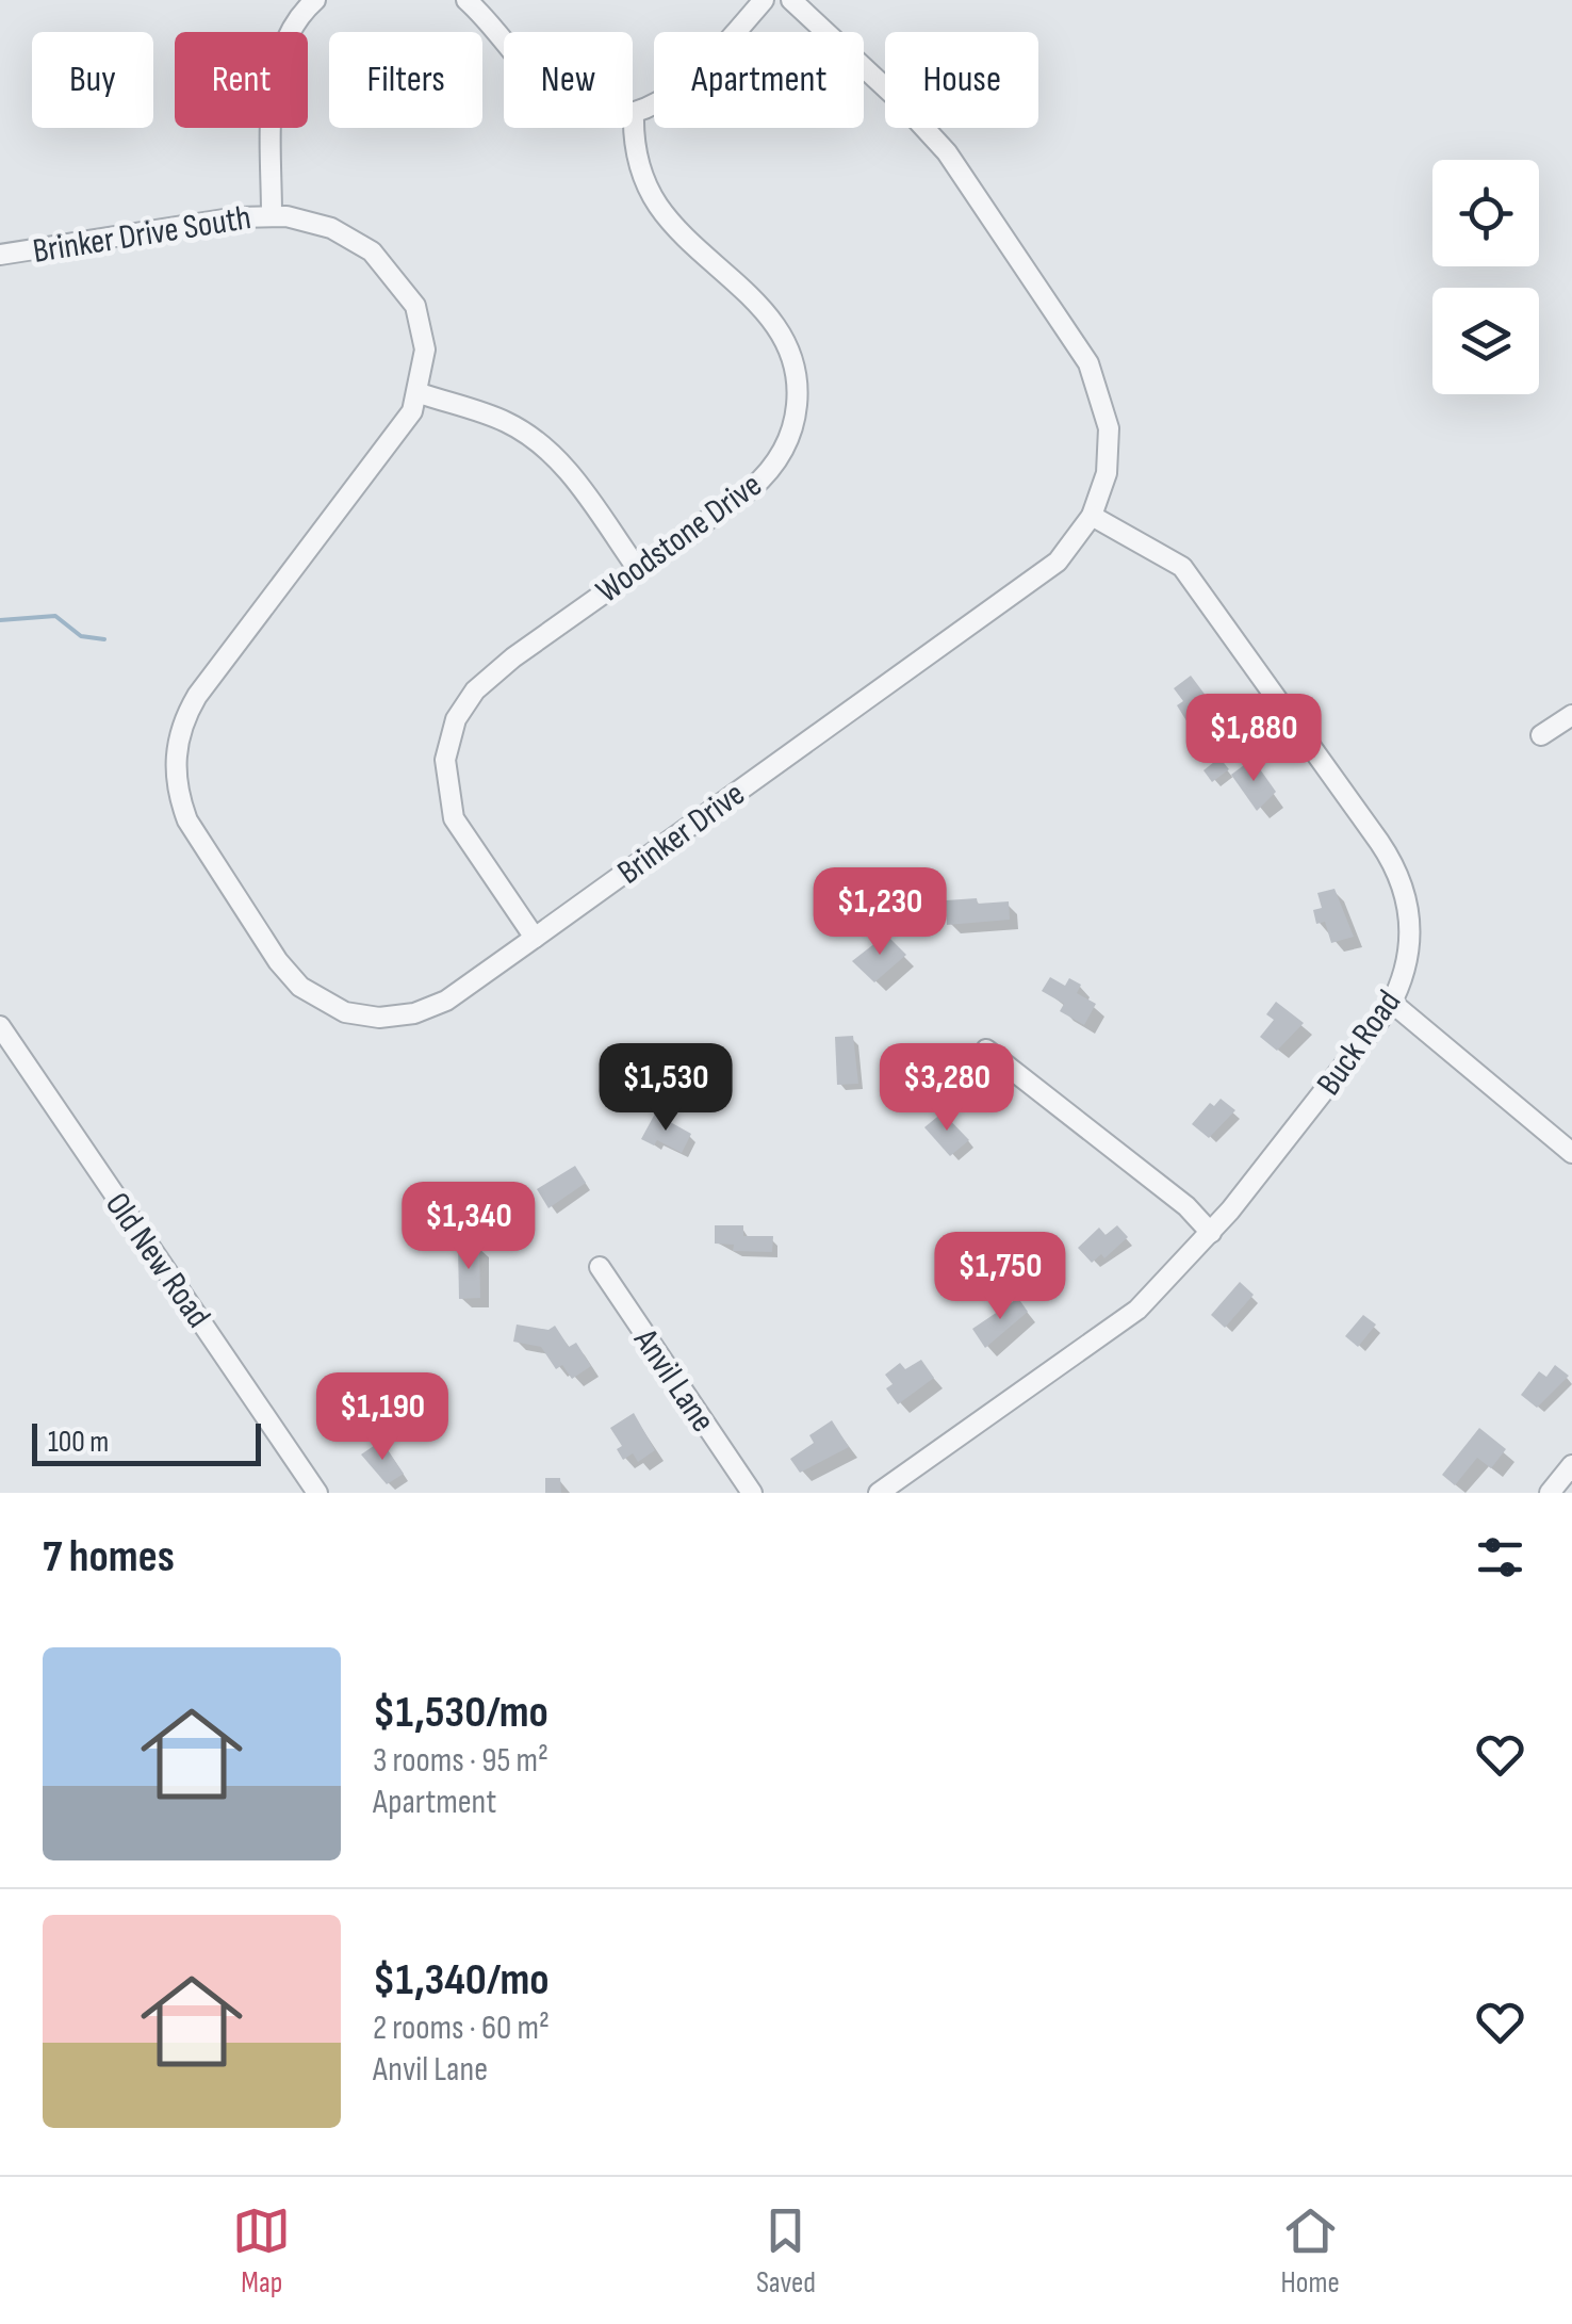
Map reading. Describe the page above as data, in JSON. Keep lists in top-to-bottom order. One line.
{"streets":{"street":["Brinker Drive South","Woodstone Drive","Brinker Drive","Buck Road","Old New Road","Anvil Lane"]},"crossings":[["Brinker Drive South","Brinker Drive"],["Woodstone Drive","Brinker Drive"],["Brinker Drive","Buck Road"]],"scale_bar":"100 m","page":{"chip":["Buy","Rent","Filters","New","Apartment","House"],"price":["$1,880","$1,230","$1,530","$3,280","$1,340","$1,750","$1,190"],"scale":"100 m","heading":"7 homes","list":[{"name":"$1,530/mo","note":"3 rooms · 95 m² · Apartment"},{"name":"$1,340/mo","note":"2 rooms · 60 m² · Anvil Lane"}],"tabs":["Map","Saved","Home"]}}
